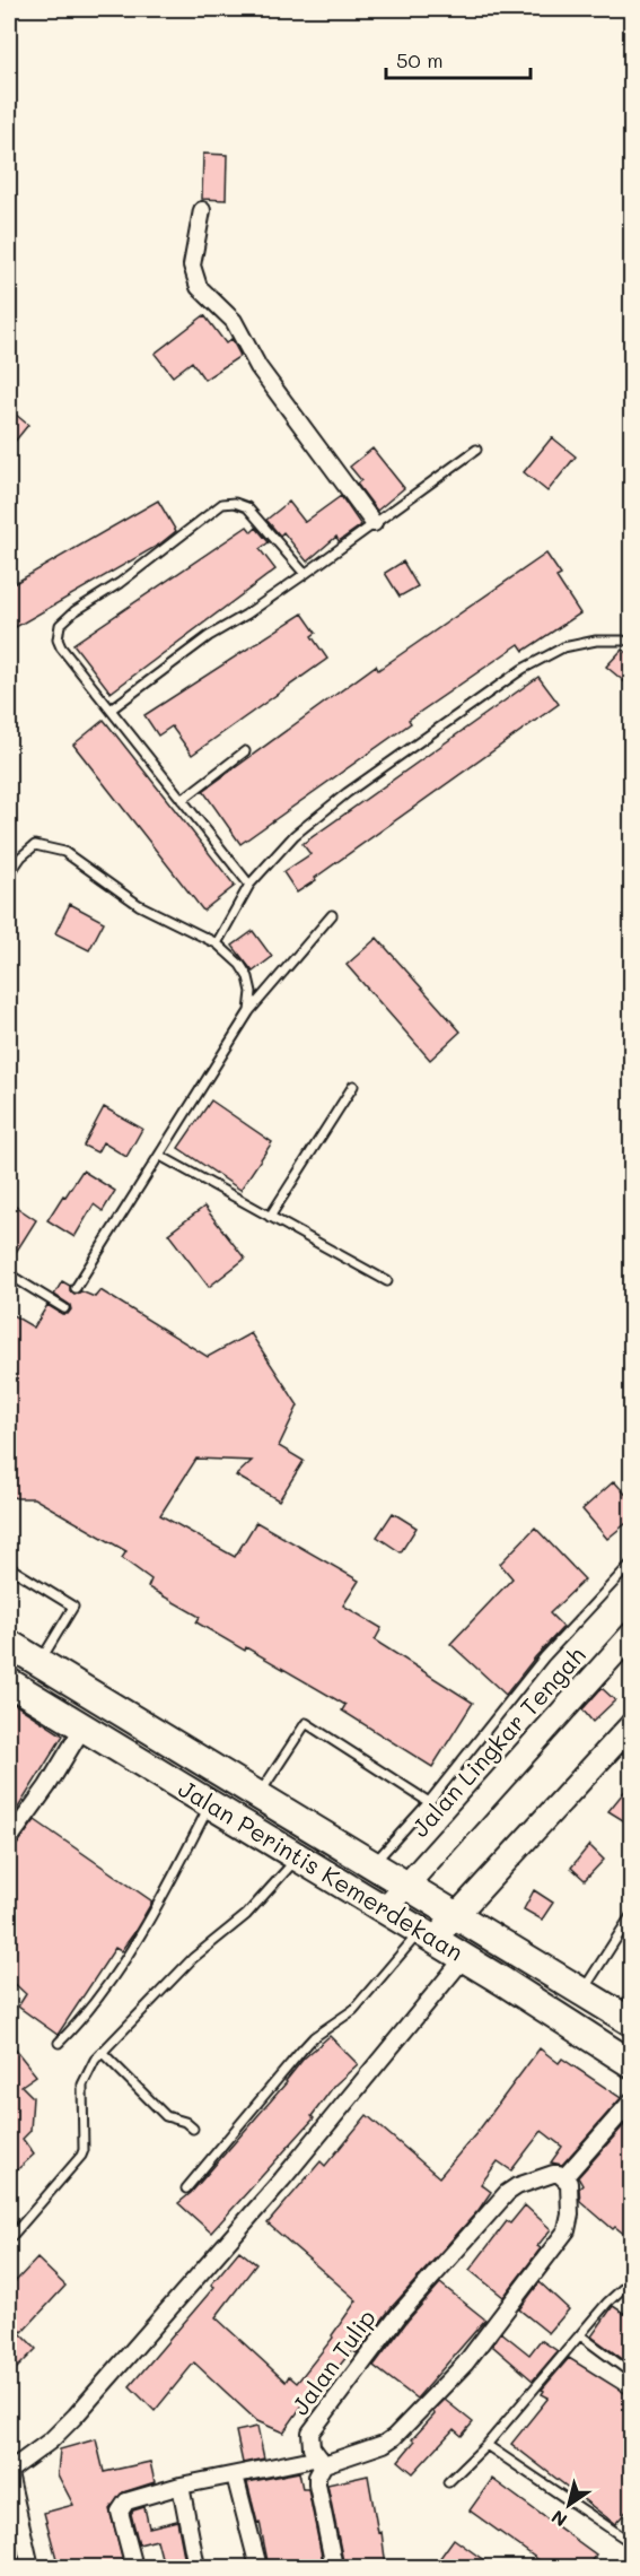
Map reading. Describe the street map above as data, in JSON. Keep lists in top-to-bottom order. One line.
{"streets":{"highway":["Jalan Perintis Kemerdekaan"],"main road":["Jalan Lingkar Tengah"],"street":["Jalan Tulip"]},"crossings":[["Jalan Lingkar Tengah","Jalan Perintis Kemerdekaan"]],"scale_bar":"50 m","north":"bottom left"}
